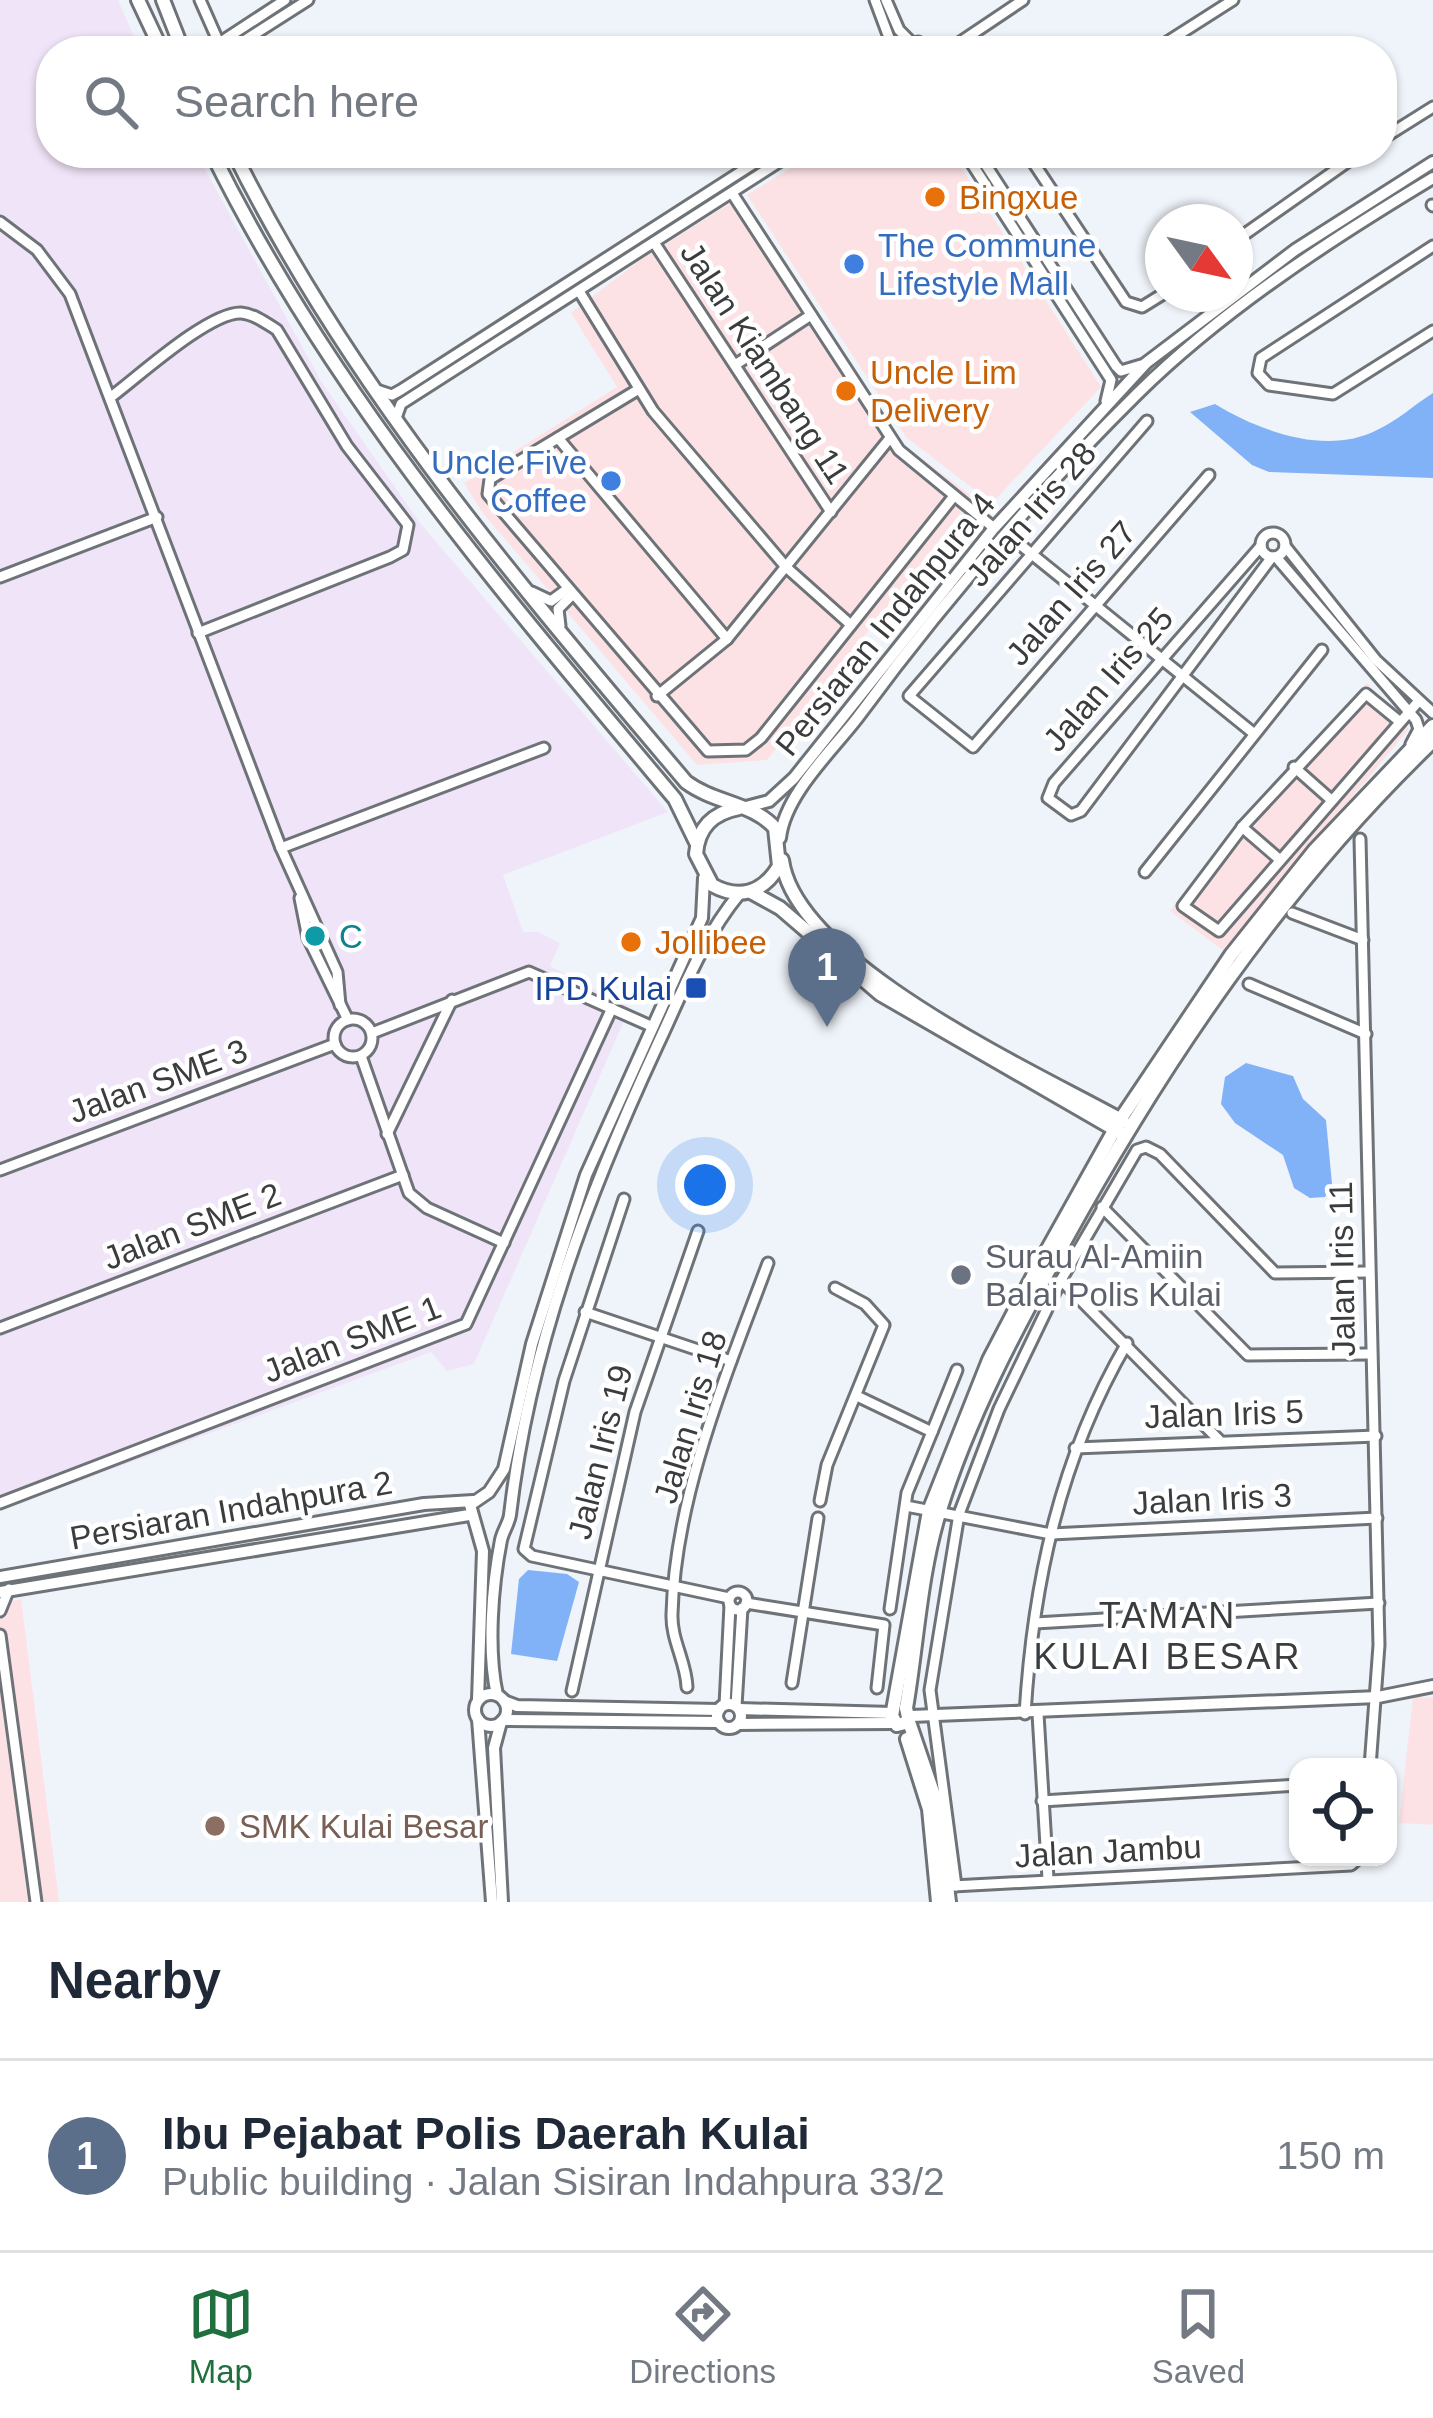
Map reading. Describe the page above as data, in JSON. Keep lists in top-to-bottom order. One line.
{"streets":{"street":["Jalan Kiambang 11","Jalan Iris 28","Jalan Iris 27","Persiaran Indahpura 4","Jalan Iris 25","Jalan SME 3","Jalan SME 2","Jalan Iris 11","Jalan SME 1","Jalan Iris 5","Jalan Iris 18","Jalan Iris 19","Jalan Iris 3","Persiaran Indahpura 2","Jalan Jambu"]},"crossings":[["Jalan Iris 28","Jalan Iris 27"],["Jalan Iris 11","Jalan Iris 5"],["Jalan Iris 11","Jalan Iris 3"]],"districts":["TAMAN KULAI BESAR"],"places":{"other":["Bingxue","The Commune Lifestyle Mall","Uncle Lim Delivery","Uncle Five Coffee","C","Jollibee","Surau Al-Amiin Balai Polis Kulai","SMK Kulai Besar"],"transit":["IPD Kulai"]},"north":"bottom right","page":{"search":"Search here","pins":"1","heading":"Nearby","list":[{"mark":"1","name":"Ibu Pejabat Polis Daerah Kulai","note":"Public building · Jalan Sisiran Indahpura 33/2","value":"150 m"}],"nav":["Map","Directions","Saved"]}}
